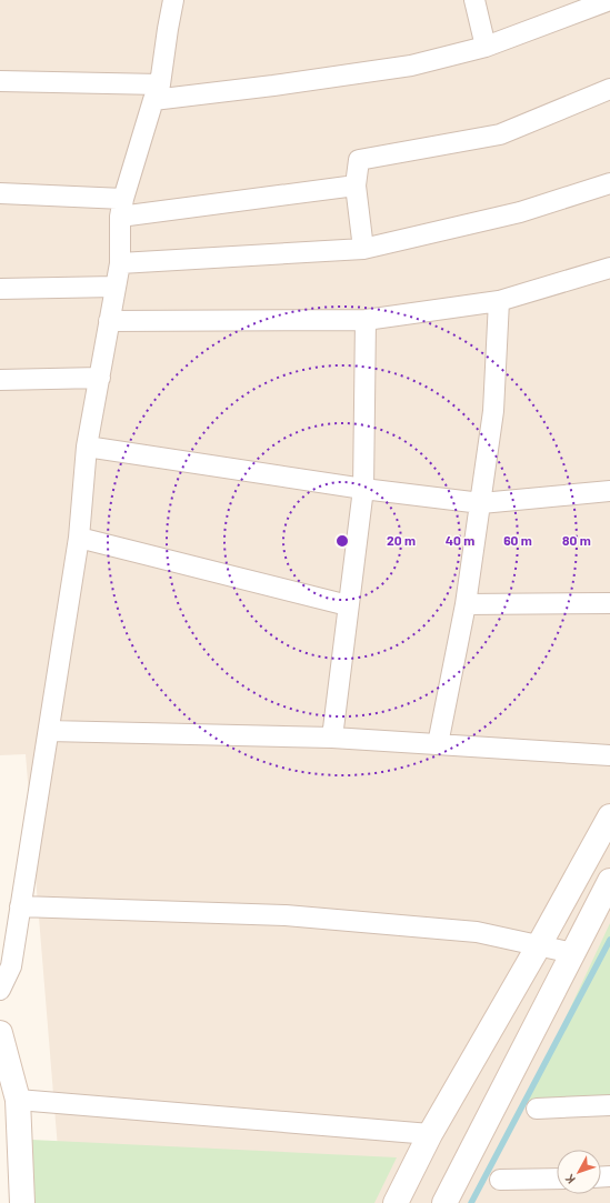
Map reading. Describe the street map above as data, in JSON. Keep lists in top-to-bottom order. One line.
{"north":"bottom left","rings":["20 m","40 m","60 m","80 m"]}
